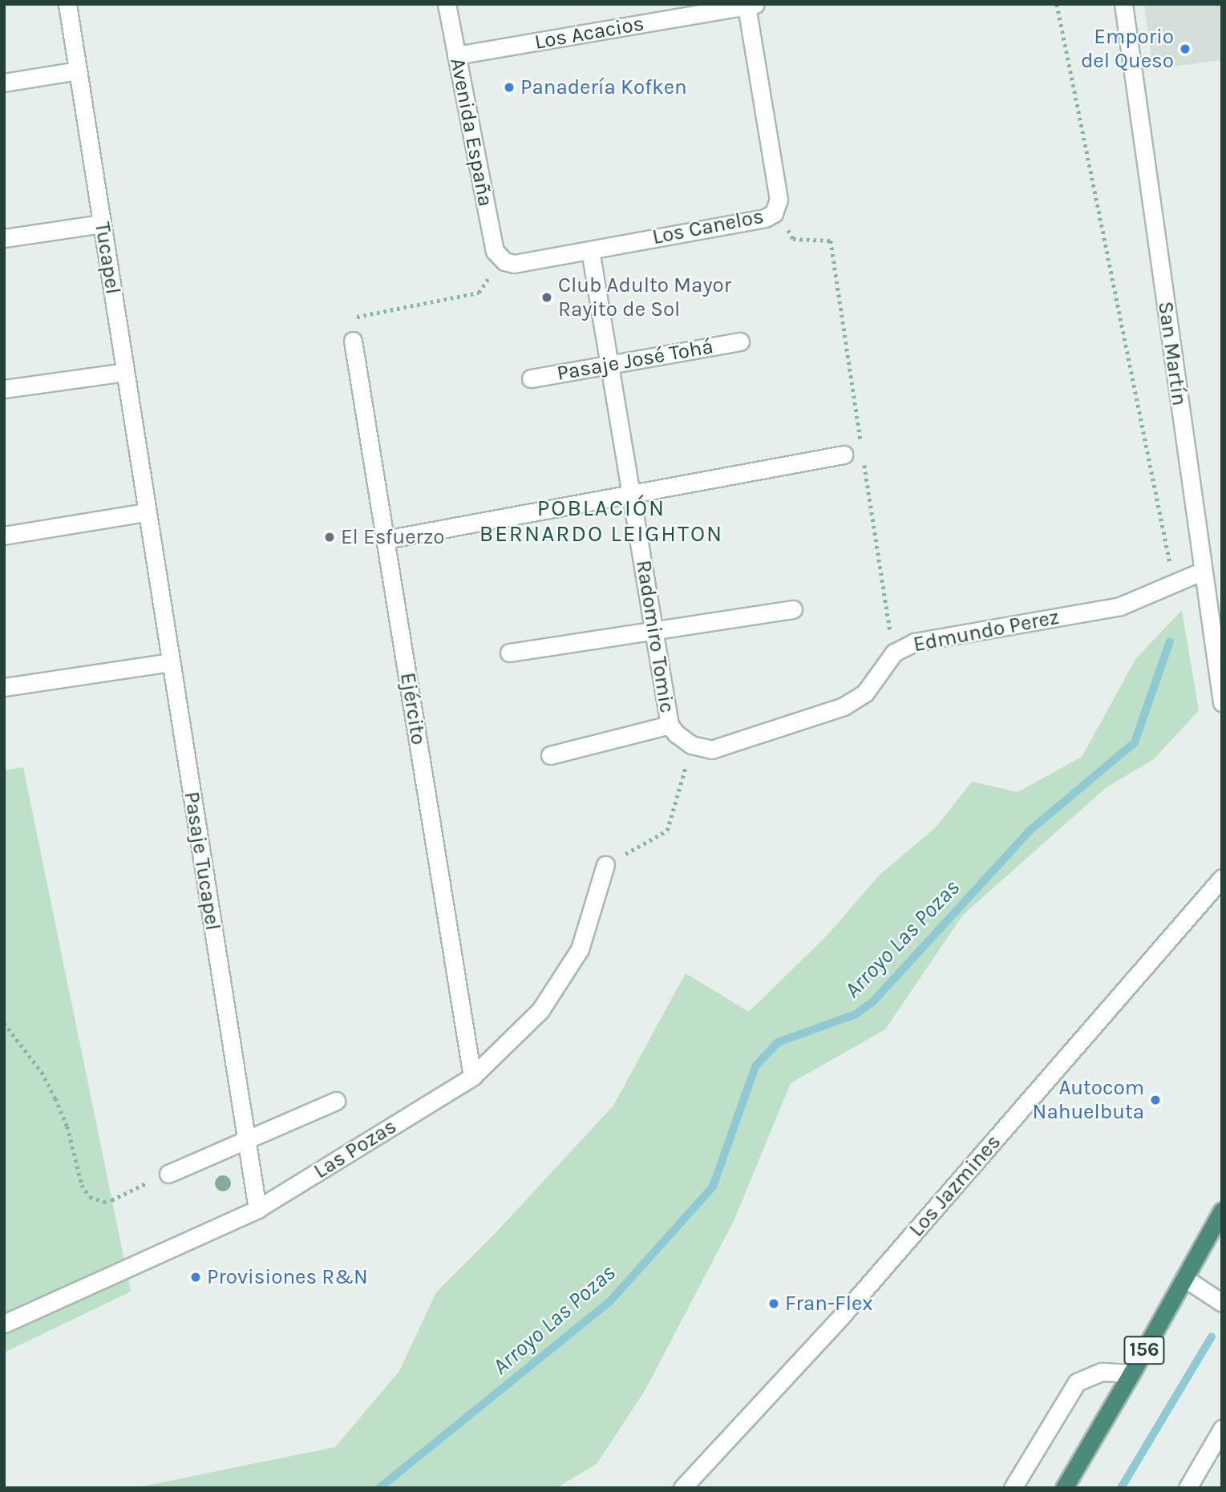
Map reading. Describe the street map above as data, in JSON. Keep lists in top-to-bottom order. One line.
{"streets":{"highway":["156"],"street":["Los Acacios","Avenida España","Los Canelos","Tucapel","San Martín","Pasaje José Tohá","Edmundo Perez","Radomiro Tomic","Ejército","Pasaje Tucapel","Las Pozas","Los Jazmines"]},"crossings":[["Los Acacios","Avenida España"],["Los Acacios","Los Canelos"],["Avenida España","Los Canelos"],["Los Canelos","Radomiro Tomic"],["Tucapel","Pasaje Tucapel"],["San Martín","Edmundo Perez"],["Pasaje José Tohá","Radomiro Tomic"],["Ejército","Las Pozas"],["Pasaje Tucapel","Las Pozas"]],"districts":["POBLACIÓN BERNARDO LEIGHTON"],"water":["Arroyo Las Pozas"],"places":["Emporio del Queso","Panadería Kofken","Club Adulto Mayor Rayito de Sol","El Esfuerzo","Autocom Nahuelbuta","Provisiones R&N","Fran-Flex"]}
